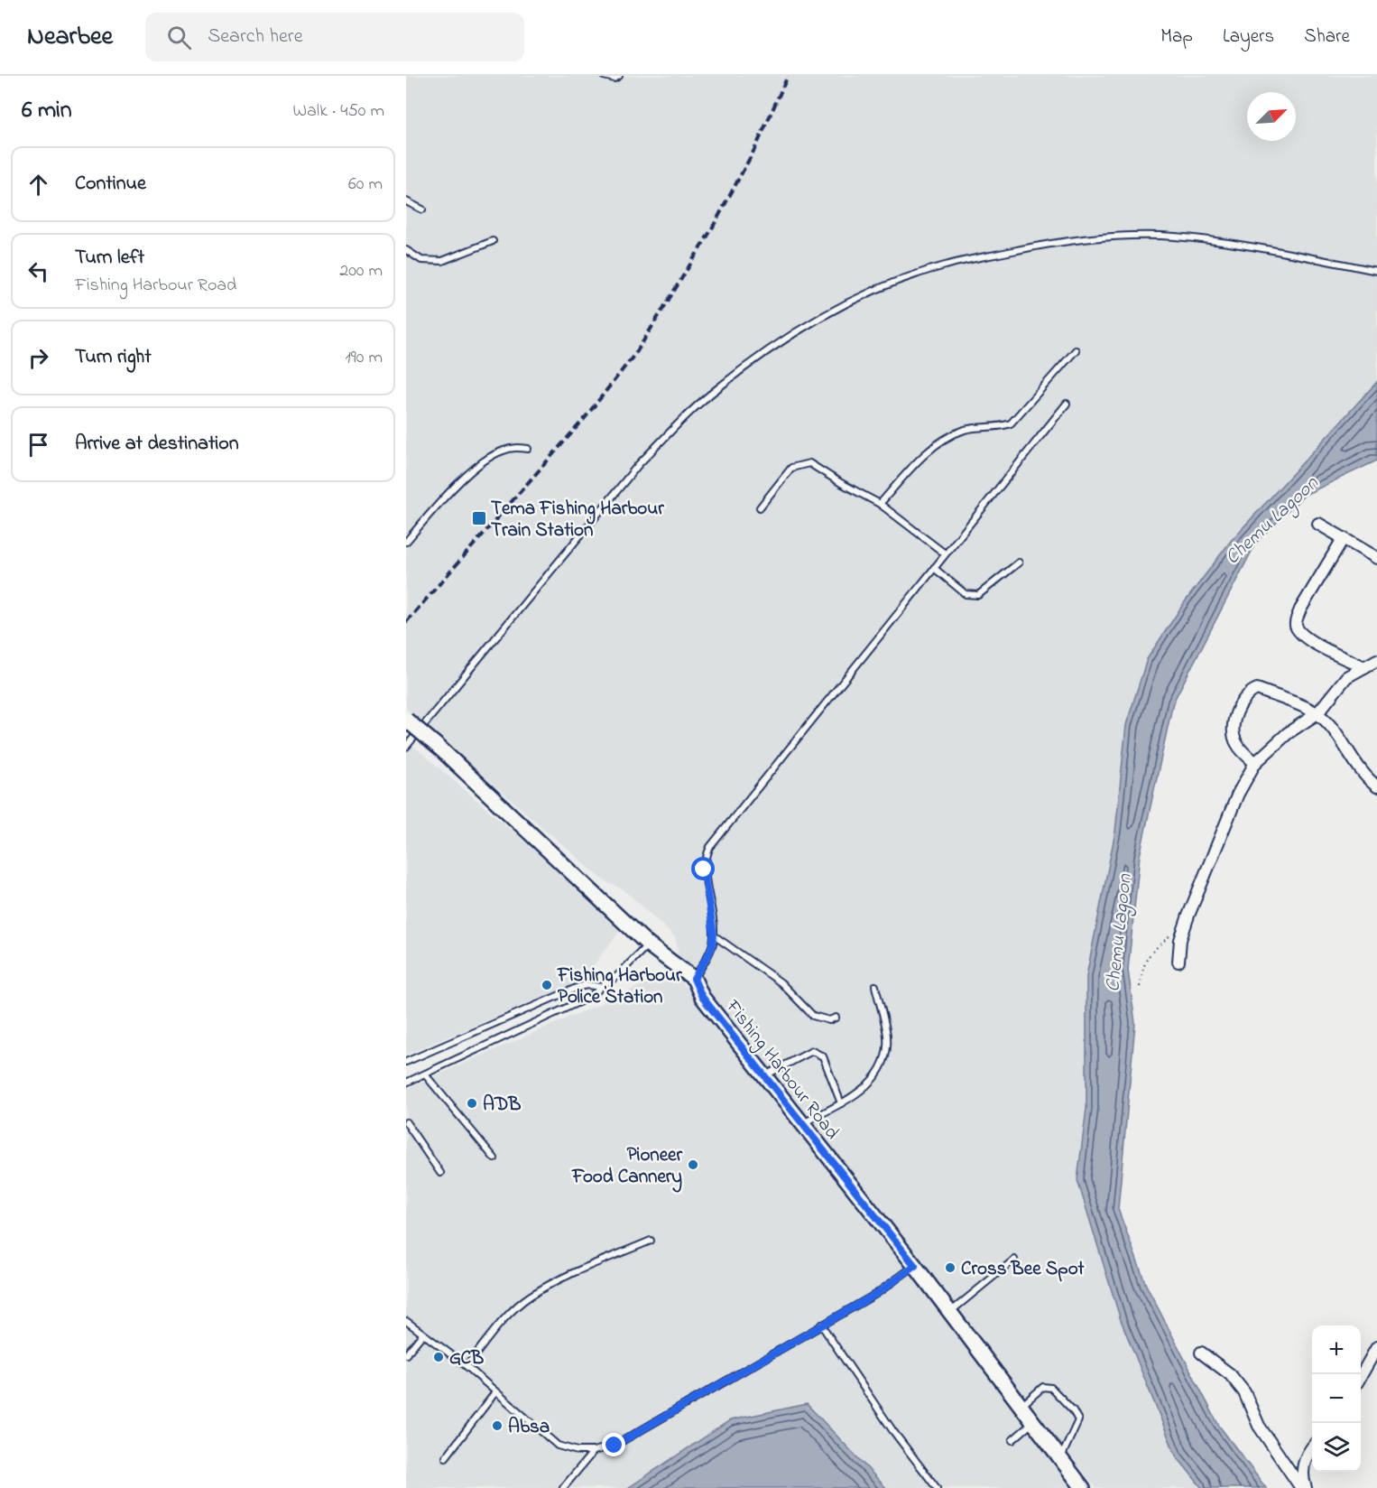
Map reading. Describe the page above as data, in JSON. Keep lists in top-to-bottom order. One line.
{"streets":{"street":["Fishing Harbour Road"]},"water":["Chemu Lagoon"],"places":{"transit":["Tema Fishing Harbour Train Station"],"other":["Fishing Harbour Police Station","ADB","Pioneer Food Cannery","Cross Bee Spot","GCB","Absa"]},"north":"top right","page":{"header":"Nearbee","search":"Search here","nav":["Map","Layers","Share"],"heading":["6 min","Walk · 450 m"],"list":[["Continue","60 m"],["Turn left","Fishing Harbour Road","200 m"],["Turn right","190 m"],"Arrive at destination"],"map_buttons":["+","−"]}}
